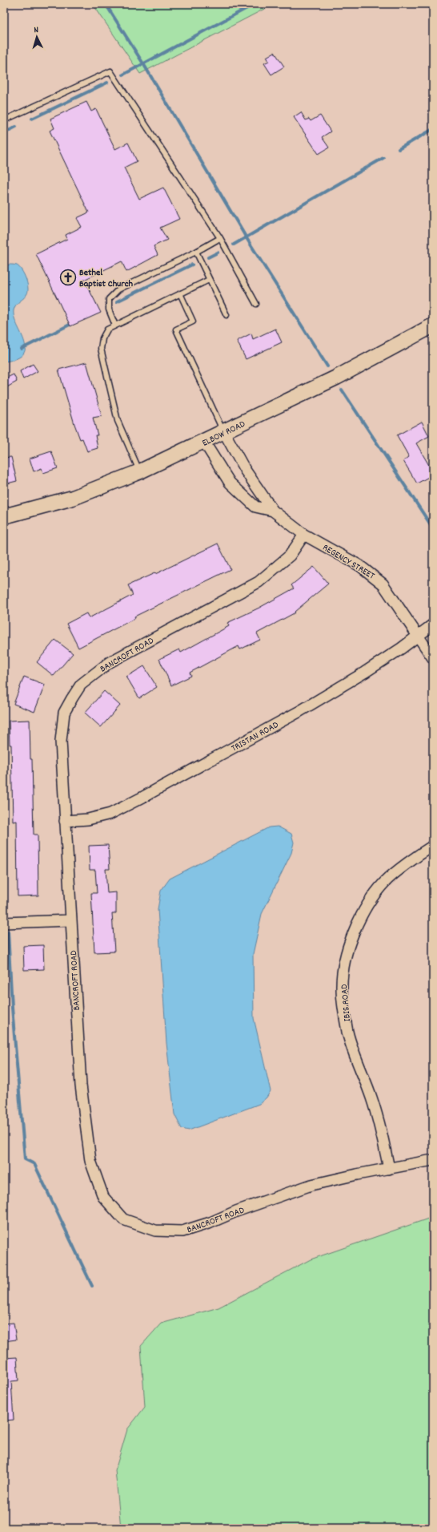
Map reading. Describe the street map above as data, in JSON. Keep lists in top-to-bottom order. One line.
{"streets":{"main road":["ELBOW ROAD"],"street":["REGENCY STREET","BANCROFT ROAD","TRISTAN ROAD","IBIS ROAD"]},"crossings":[["ELBOW ROAD","REGENCY STREET"],["REGENCY STREET","BANCROFT ROAD"],["REGENCY STREET","TRISTAN ROAD"],["BANCROFT ROAD","TRISTAN ROAD"],["BANCROFT ROAD","IBIS ROAD"]],"places":{"church":["Bethel Baptist Church"]},"north":"top"}
